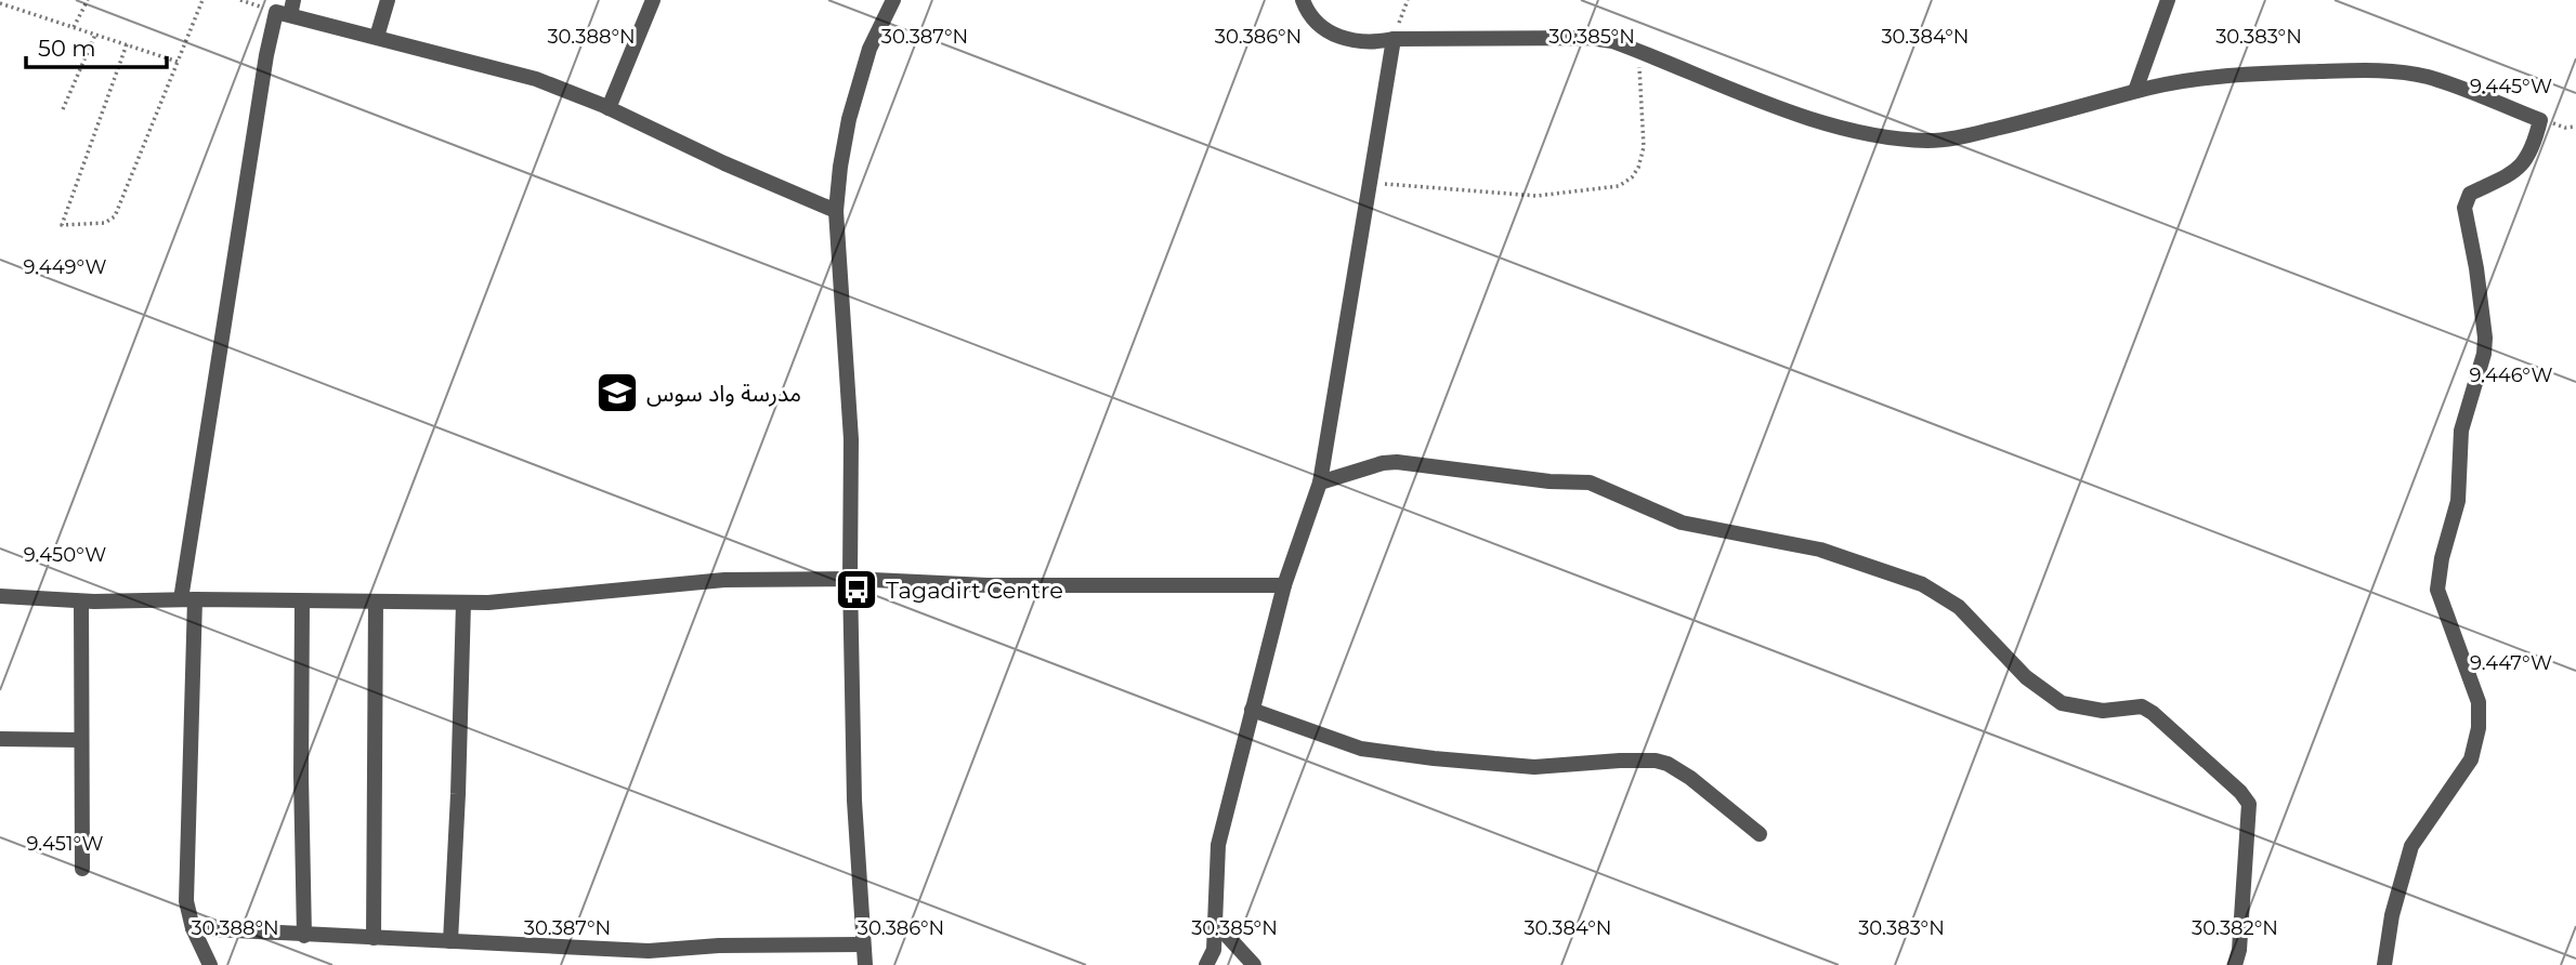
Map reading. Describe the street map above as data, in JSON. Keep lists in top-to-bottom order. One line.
{"places":{"school or university":["مدرسة واد سوس"],"bus stop":["Tagadirt Centre"]},"scale_bar":"50 m","coordinates":["30.384°N","30.383°N","30.388°N","30.387°N","30.386°N","30.385°N","9.445°W","9.449°W","9.446°W","9.450°W","9.447°W","9.451°W","30.382°N"]}
